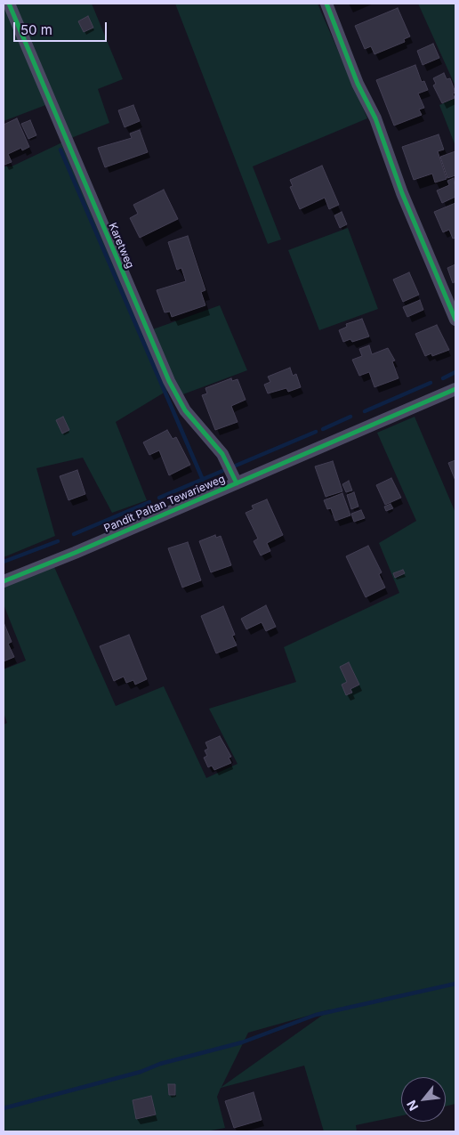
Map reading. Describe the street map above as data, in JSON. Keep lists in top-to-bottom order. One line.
{"streets":{"street":["Karetweg","Pandit Paltan Tewarieweg"]},"crossings":[["Karetweg","Pandit Paltan Tewarieweg"]],"scale_bar":"50 m","north":"bottom left"}
